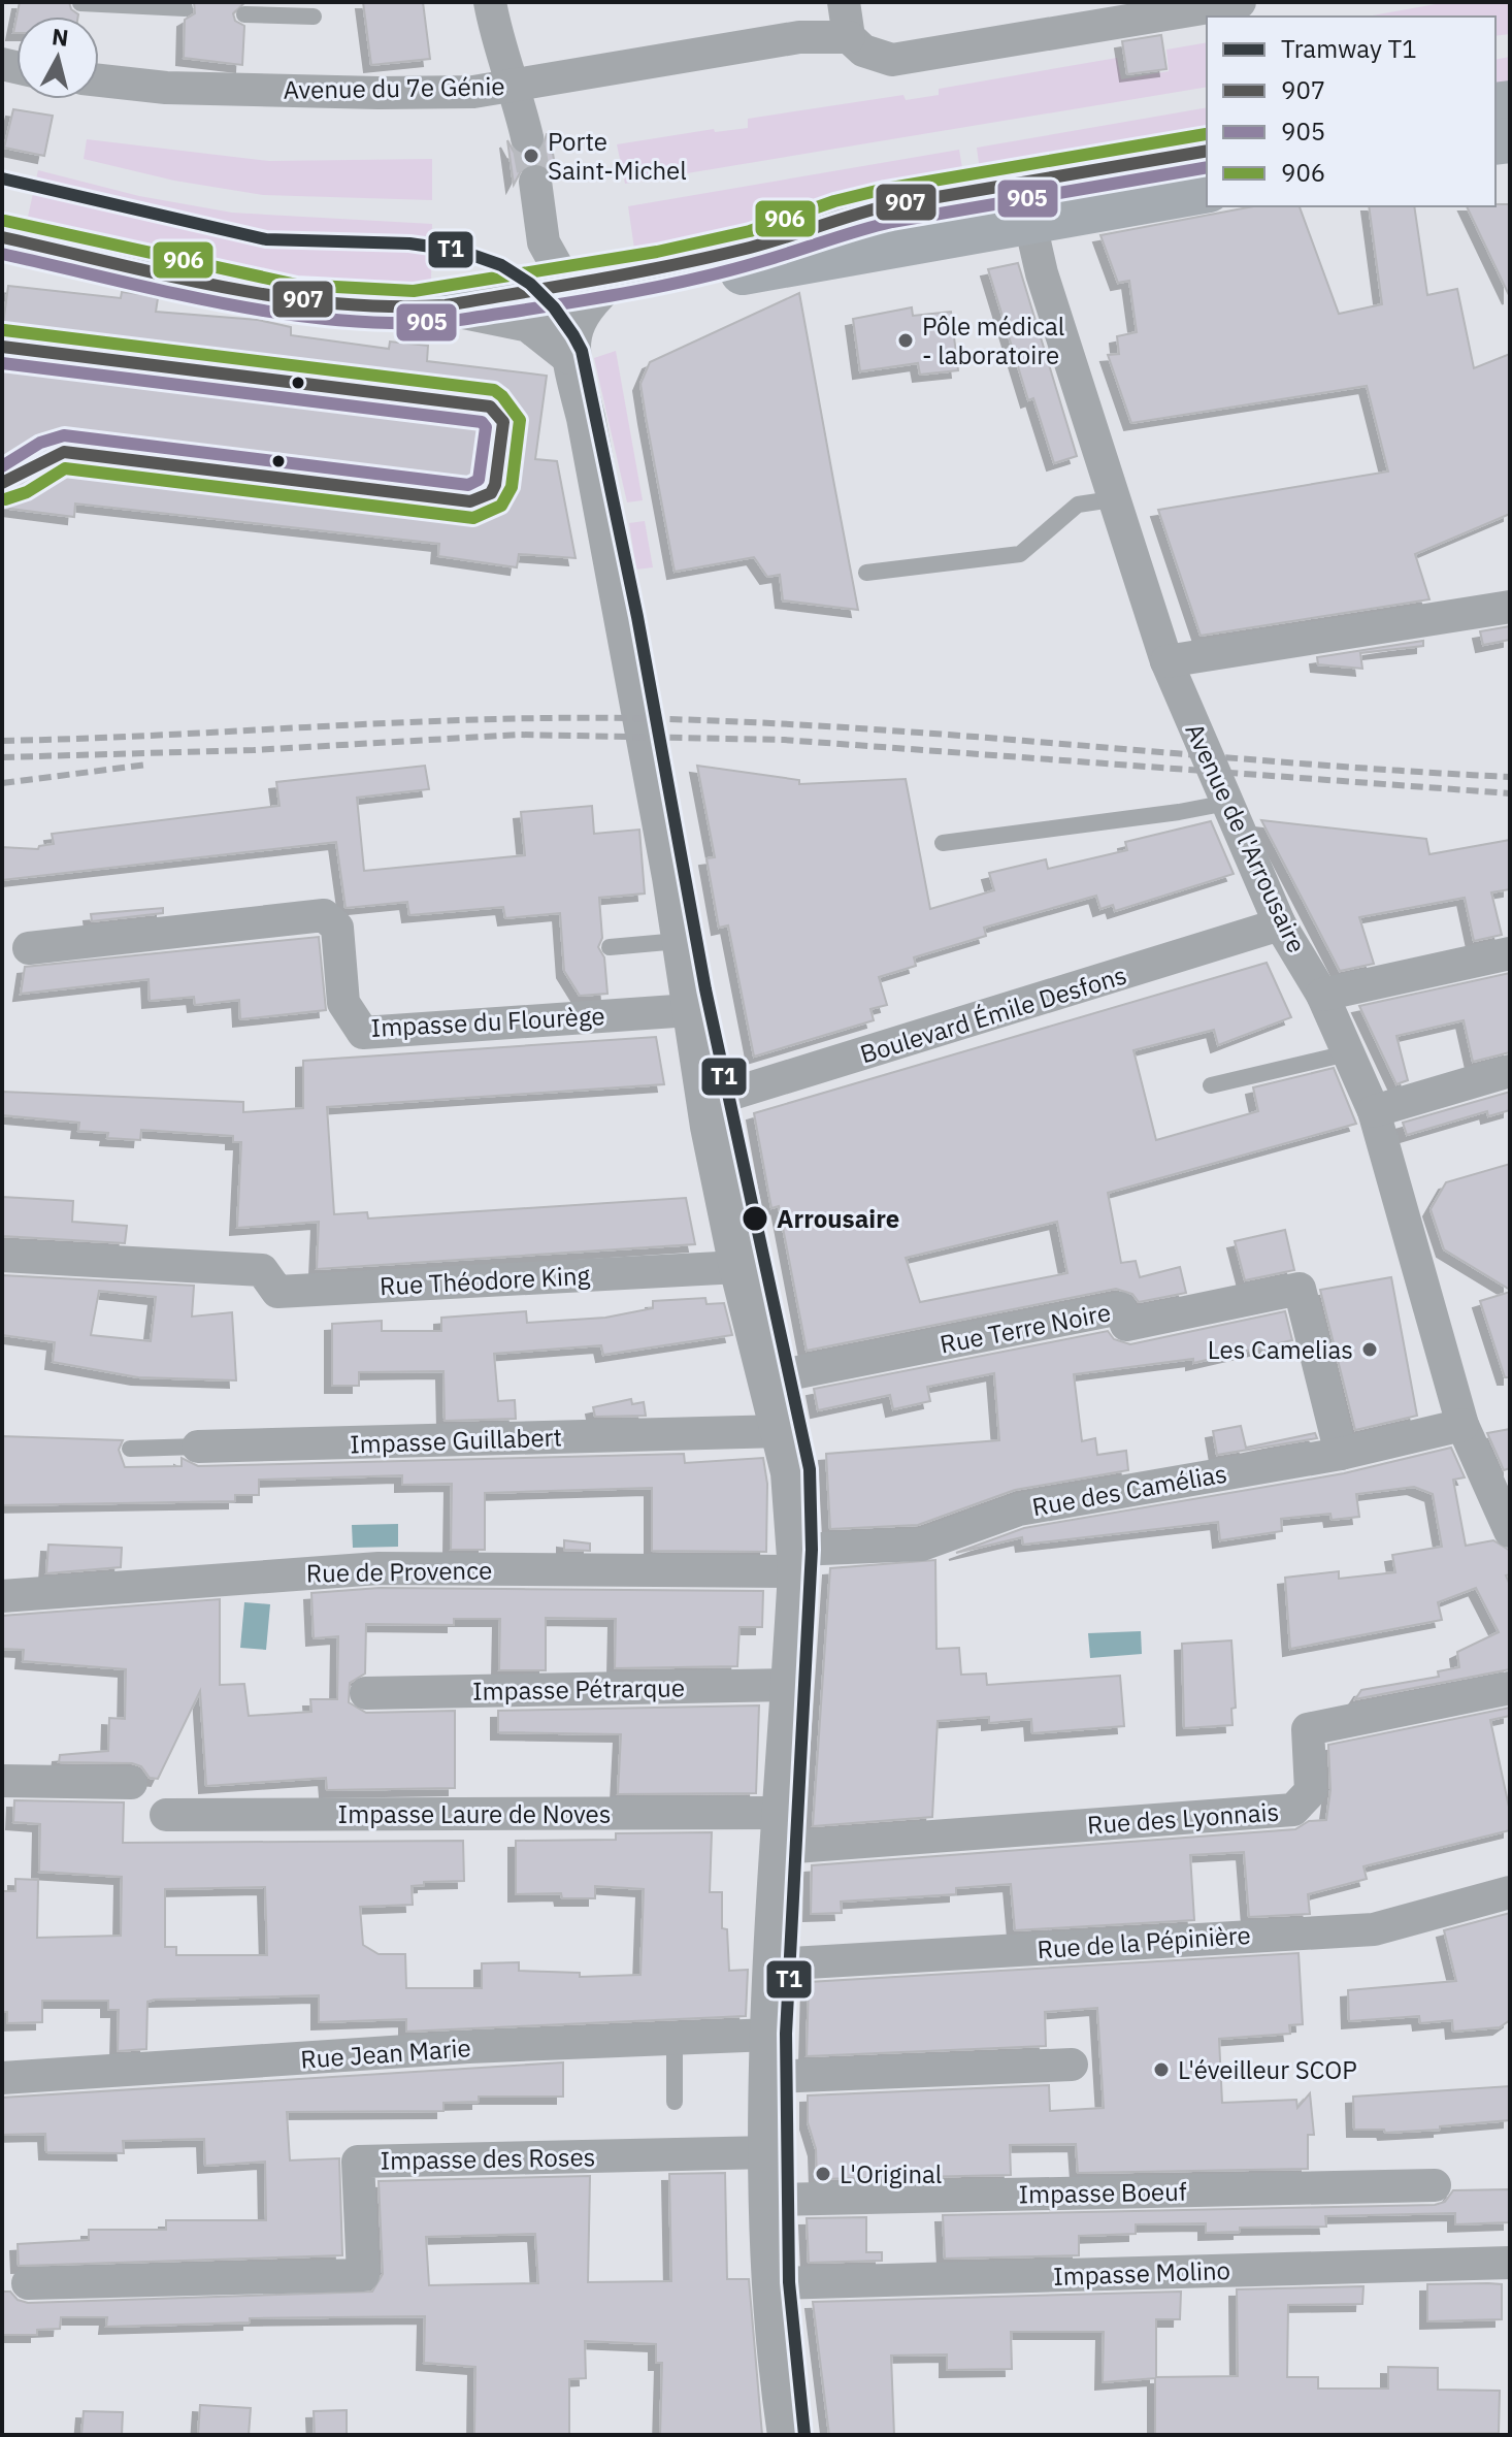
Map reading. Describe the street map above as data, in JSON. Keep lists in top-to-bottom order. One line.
{"streets":{"street":["Avenue du 7e Génie","Avenue de l'Arrousaire","Boulevard Émile Desfons","Impasse du Flourège","Rue Théodore King","Rue Terre Noire","Impasse Guillabert","Rue des Camélias","Rue de Provence","Impasse Pétrarque","Impasse Laure de Noves","Rue des Lyonnais","Rue de la Pépinière","Rue Jean Marie","Impasse des Roses","Impasse Boeuf","Impasse Molino"]},"crossings":[["Avenue de l'Arrousaire","Boulevard Émile Desfons"],["Avenue de l'Arrousaire","Rue des Camélias"],["Rue Terre Noire","Rue des Camélias"],["Rue des Camélias","Rue de Provence"],["Impasse Laure de Noves","Rue des Lyonnais"]],"places":["Porte Saint-Michel","Pôle médical - laboratoire","Arrousaire","Les Camelias","L'éveilleur SCOP","L'Original"],"lines":["transit line 906","transit line 907","transit line 905","tram line T1"],"legend":["Tramway T1","907","905","906"],"north":"top"}
